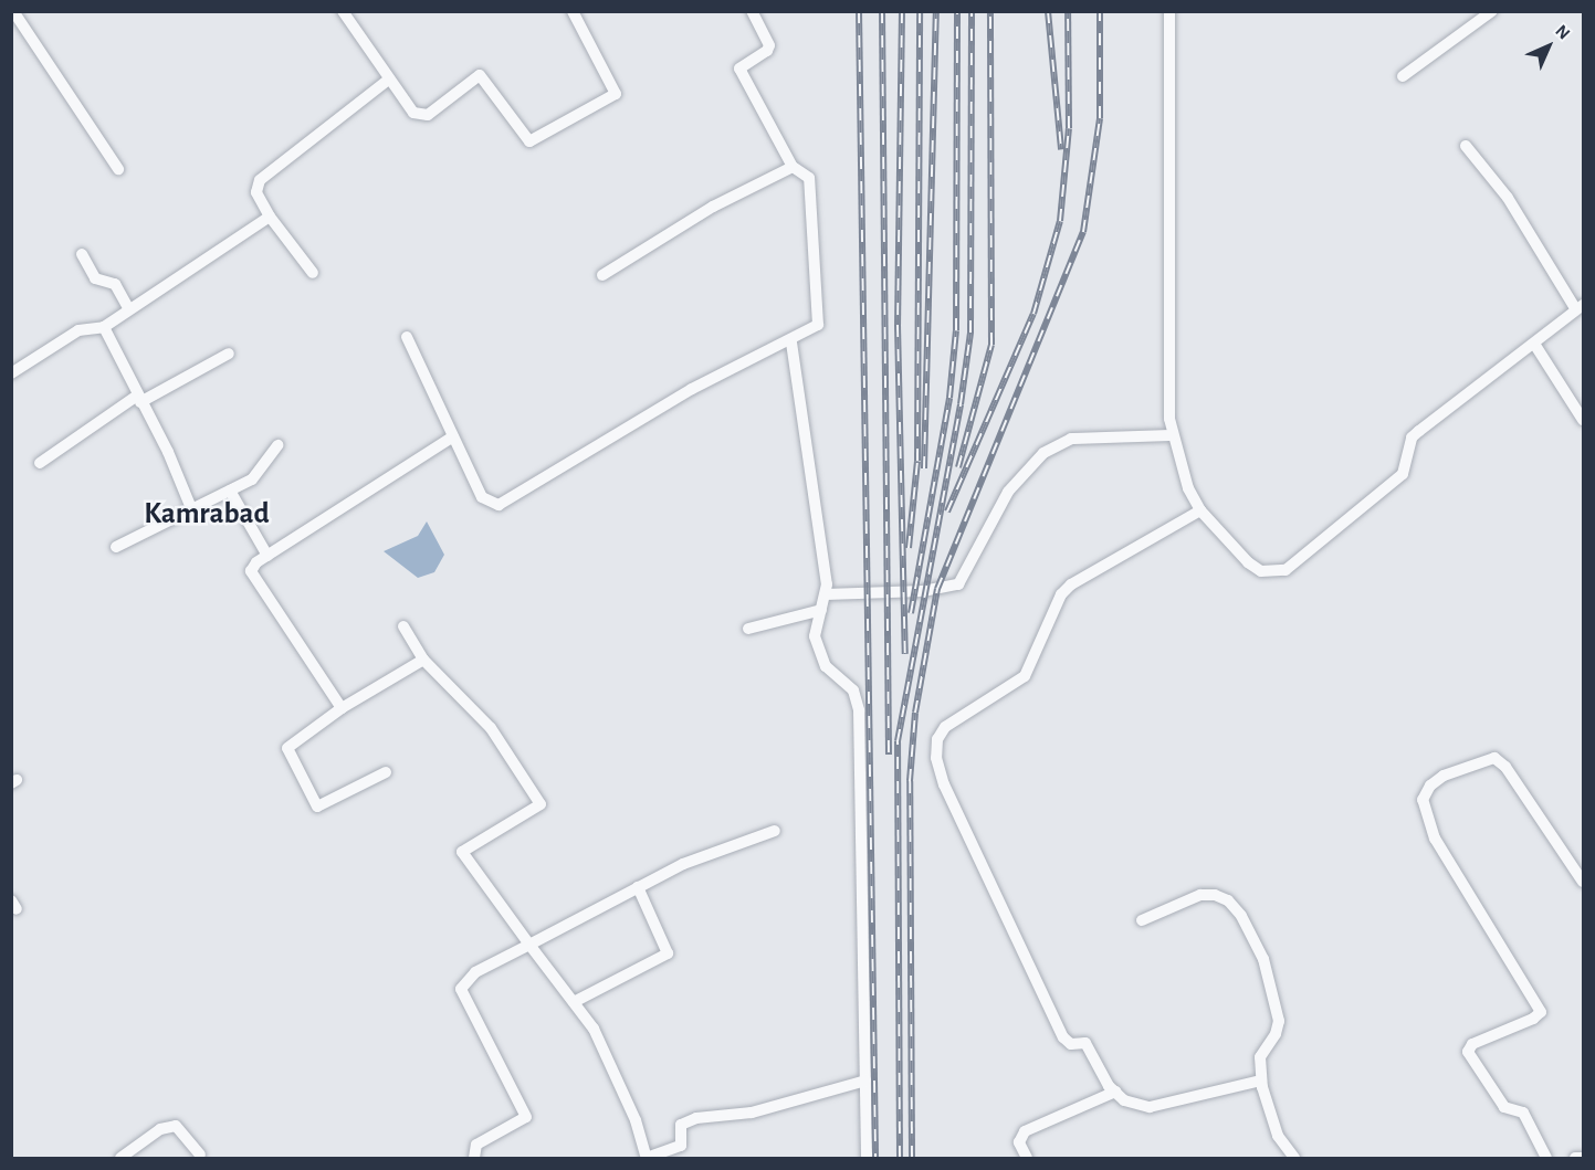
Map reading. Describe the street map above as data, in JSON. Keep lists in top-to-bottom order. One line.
{"districts":["Kamrabad"],"north":"top right"}
